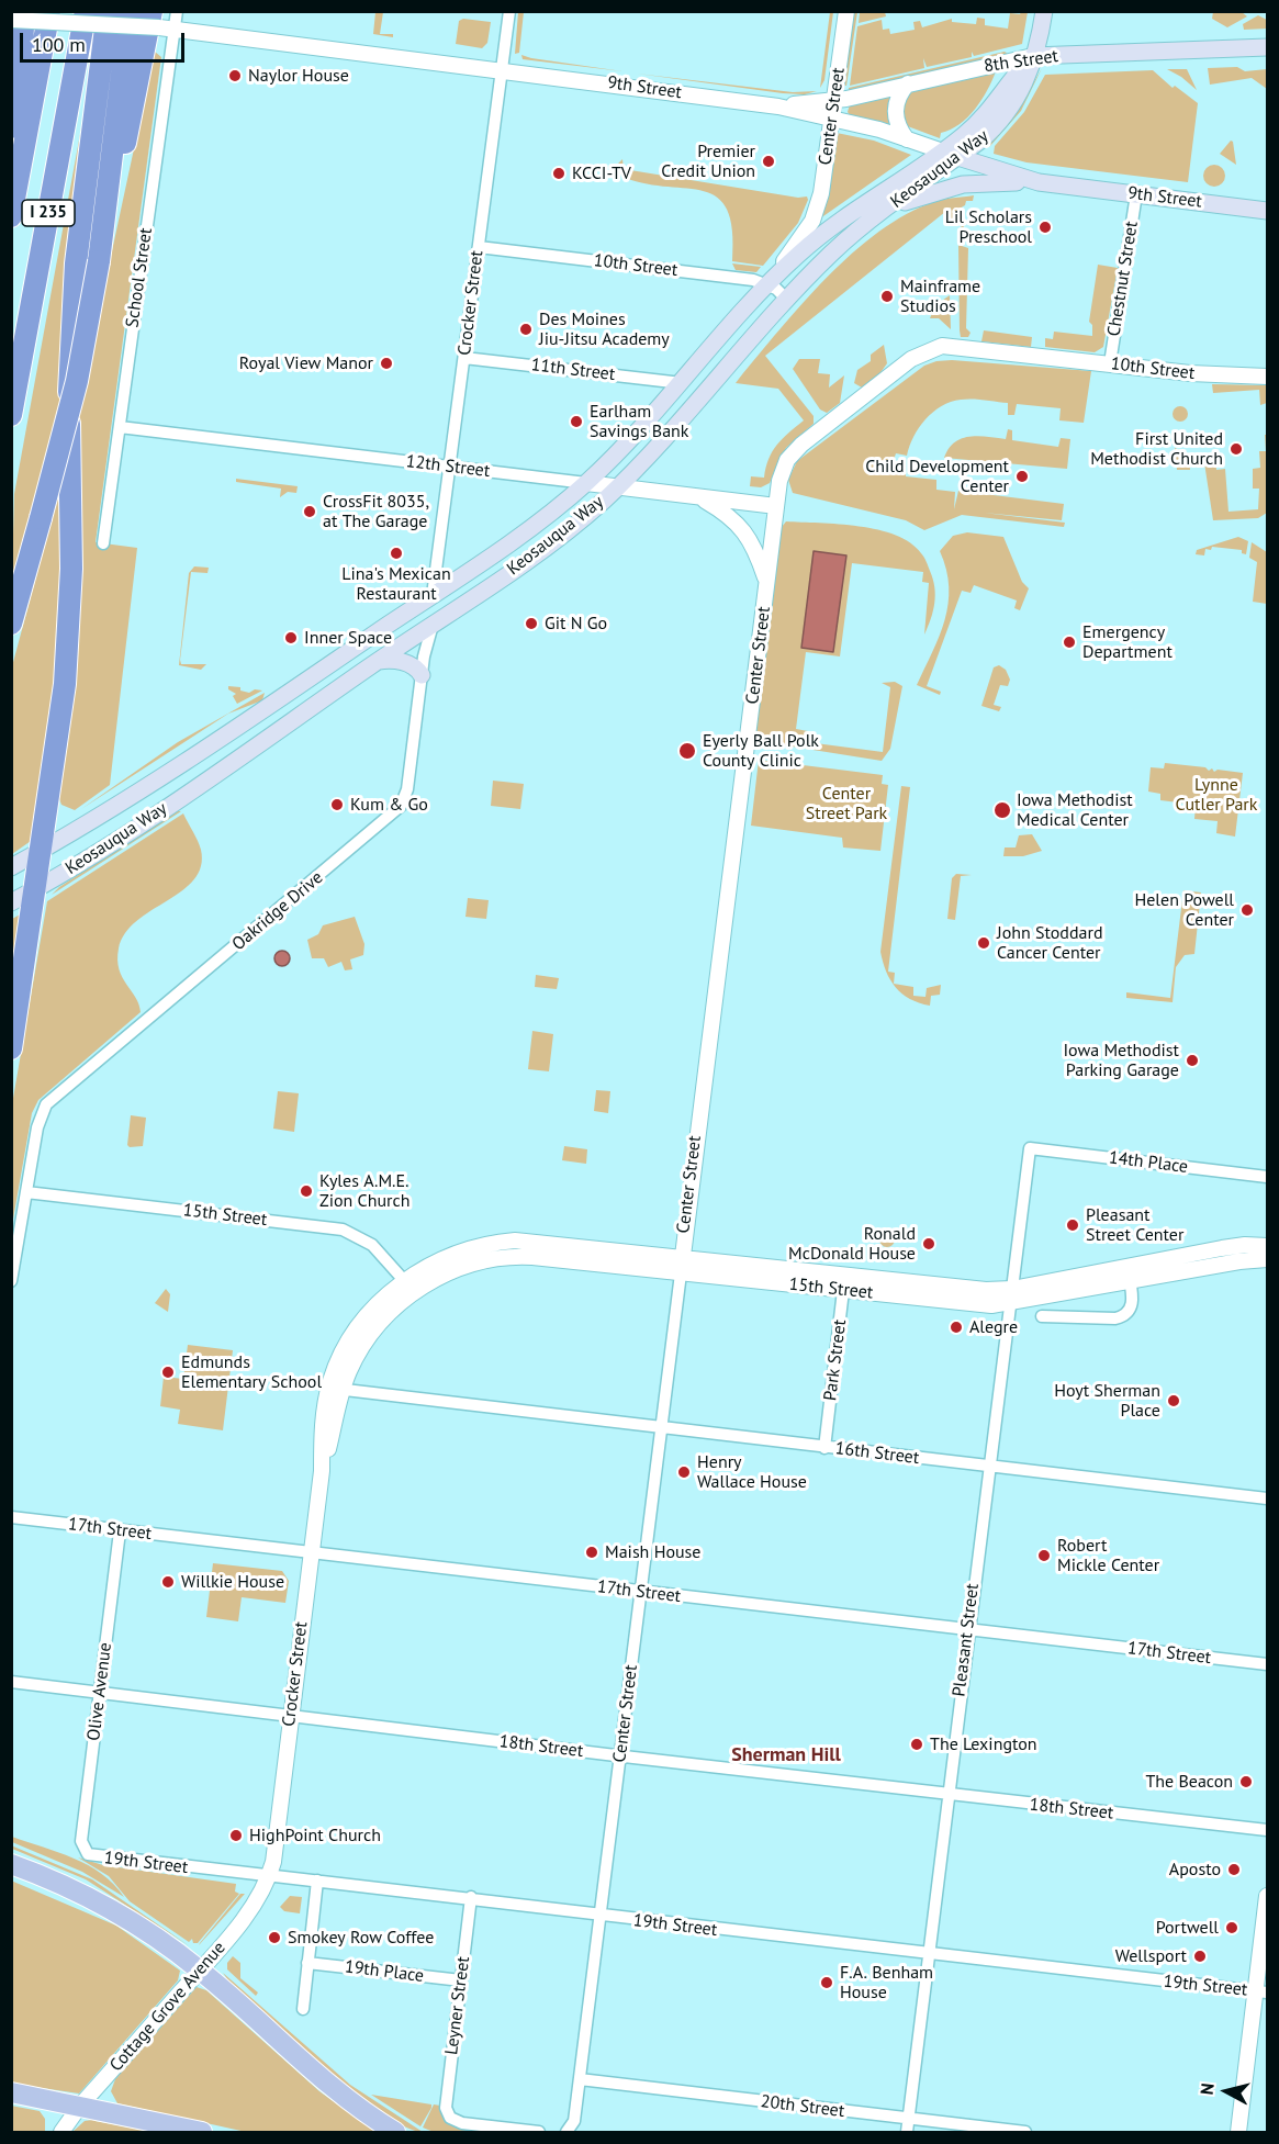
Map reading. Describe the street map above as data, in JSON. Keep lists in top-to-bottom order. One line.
{"streets":{"highway":["I 235"],"main road":["8th Street","9th Street","Keosauqua Way"],"street":["Center Street","10th Street","School Street","Chestnut Street","Crocker Street","11th Street","12th Street","Oakridge Drive","14th Place","15th Street","Park Street","16th Street","17th Street","Pleasant Street","Olive Avenue","18th Street","19th Street","19th Place","Leyner Street","Cottage Grove Avenue","20th Street"]},"crossings":[["8th Street","9th Street"],["8th Street","Center Street"],["8th Street","Keosauqua Way"],["9th Street","Center Street"],["9th Street","Keosauqua Way"],["9th Street","School Street"],["9th Street","Chestnut Street"],["9th Street","Crocker Street"],["Center Street","Keosauqua Way"],["Center Street","10th Street"],["Center Street","12th Street"],["Center Street","15th Street"],["Center Street","16th Street"],["Center Street","17th Street"],["Center Street","18th Street"],["Center Street","19th Street"],["Center Street","20th Street"],["Keosauqua Way","10th Street"],["Keosauqua Way","Crocker Street"],["Keosauqua Way","11th Street"],["Keosauqua Way","12th Street"],["Keosauqua Way","Oakridge Drive"],["10th Street","Chestnut Street"],["10th Street","Crocker Street"],["School Street","12th Street"],["Crocker Street","11th Street"],["Crocker Street","12th Street"],["Crocker Street","15th Street"],["Crocker Street","16th Street"],["Crocker Street","17th Street"],["Crocker Street","18th Street"],["Crocker Street","19th Street"],["Crocker Street","Cottage Grove Avenue"],["Oakridge Drive","15th Street"],["14th Place","Pleasant Street"],["15th Street","Park Street"],["15th Street","Pleasant Street"],["Park Street","16th Street"],["16th Street","Pleasant Street"],["17th Street","Pleasant Street"],["17th Street","Olive Avenue"],["Pleasant Street","18th Street"],["Pleasant Street","19th Street"],["Pleasant Street","20th Street"],["Olive Avenue","18th Street"],["Olive Avenue","19th Street"],["19th Street","Leyner Street"],["19th Street","Cottage Grove Avenue"],["19th Place","Leyner Street"]],"districts":["Sherman Hill"],"parks":["Lynne Cutler Park","Center Street Park"],"places":["Naylor House","Premier Credit Union","KCCI-TV","Lil Scholars Preschool","Mainframe Studios","Des Moines Jiu-Jitsu Academy","Royal View Manor","Earlham Savings Bank","First United Methodist Church","Child Development Center","CrossFit 8035, at The Garage","Lina's Mexican Restaurant","Git N Go","Inner Space","Emergency Department","Eyerly Ball Polk County Clinic","Kum & Go","Iowa Methodist Medical Center","Helen Powell Center","John Stoddard Cancer Center","Iowa Methodist Parking Garage","Kyles A.M.E. Zion Church","Pleasant Street Center","Ronald McDonald House","Alegre","Edmunds Elementary School","Hoyt Sherman Place","Henry Wallace House","Maish House","Robert Mickle Center","Willkie House","The Lexington","The Beacon","HighPoint Church","Aposto","Portwell","Smokey Row Coffee","Wellsport","F.A. Benham House"],"scale_bar":"100 m","north":"left"}
